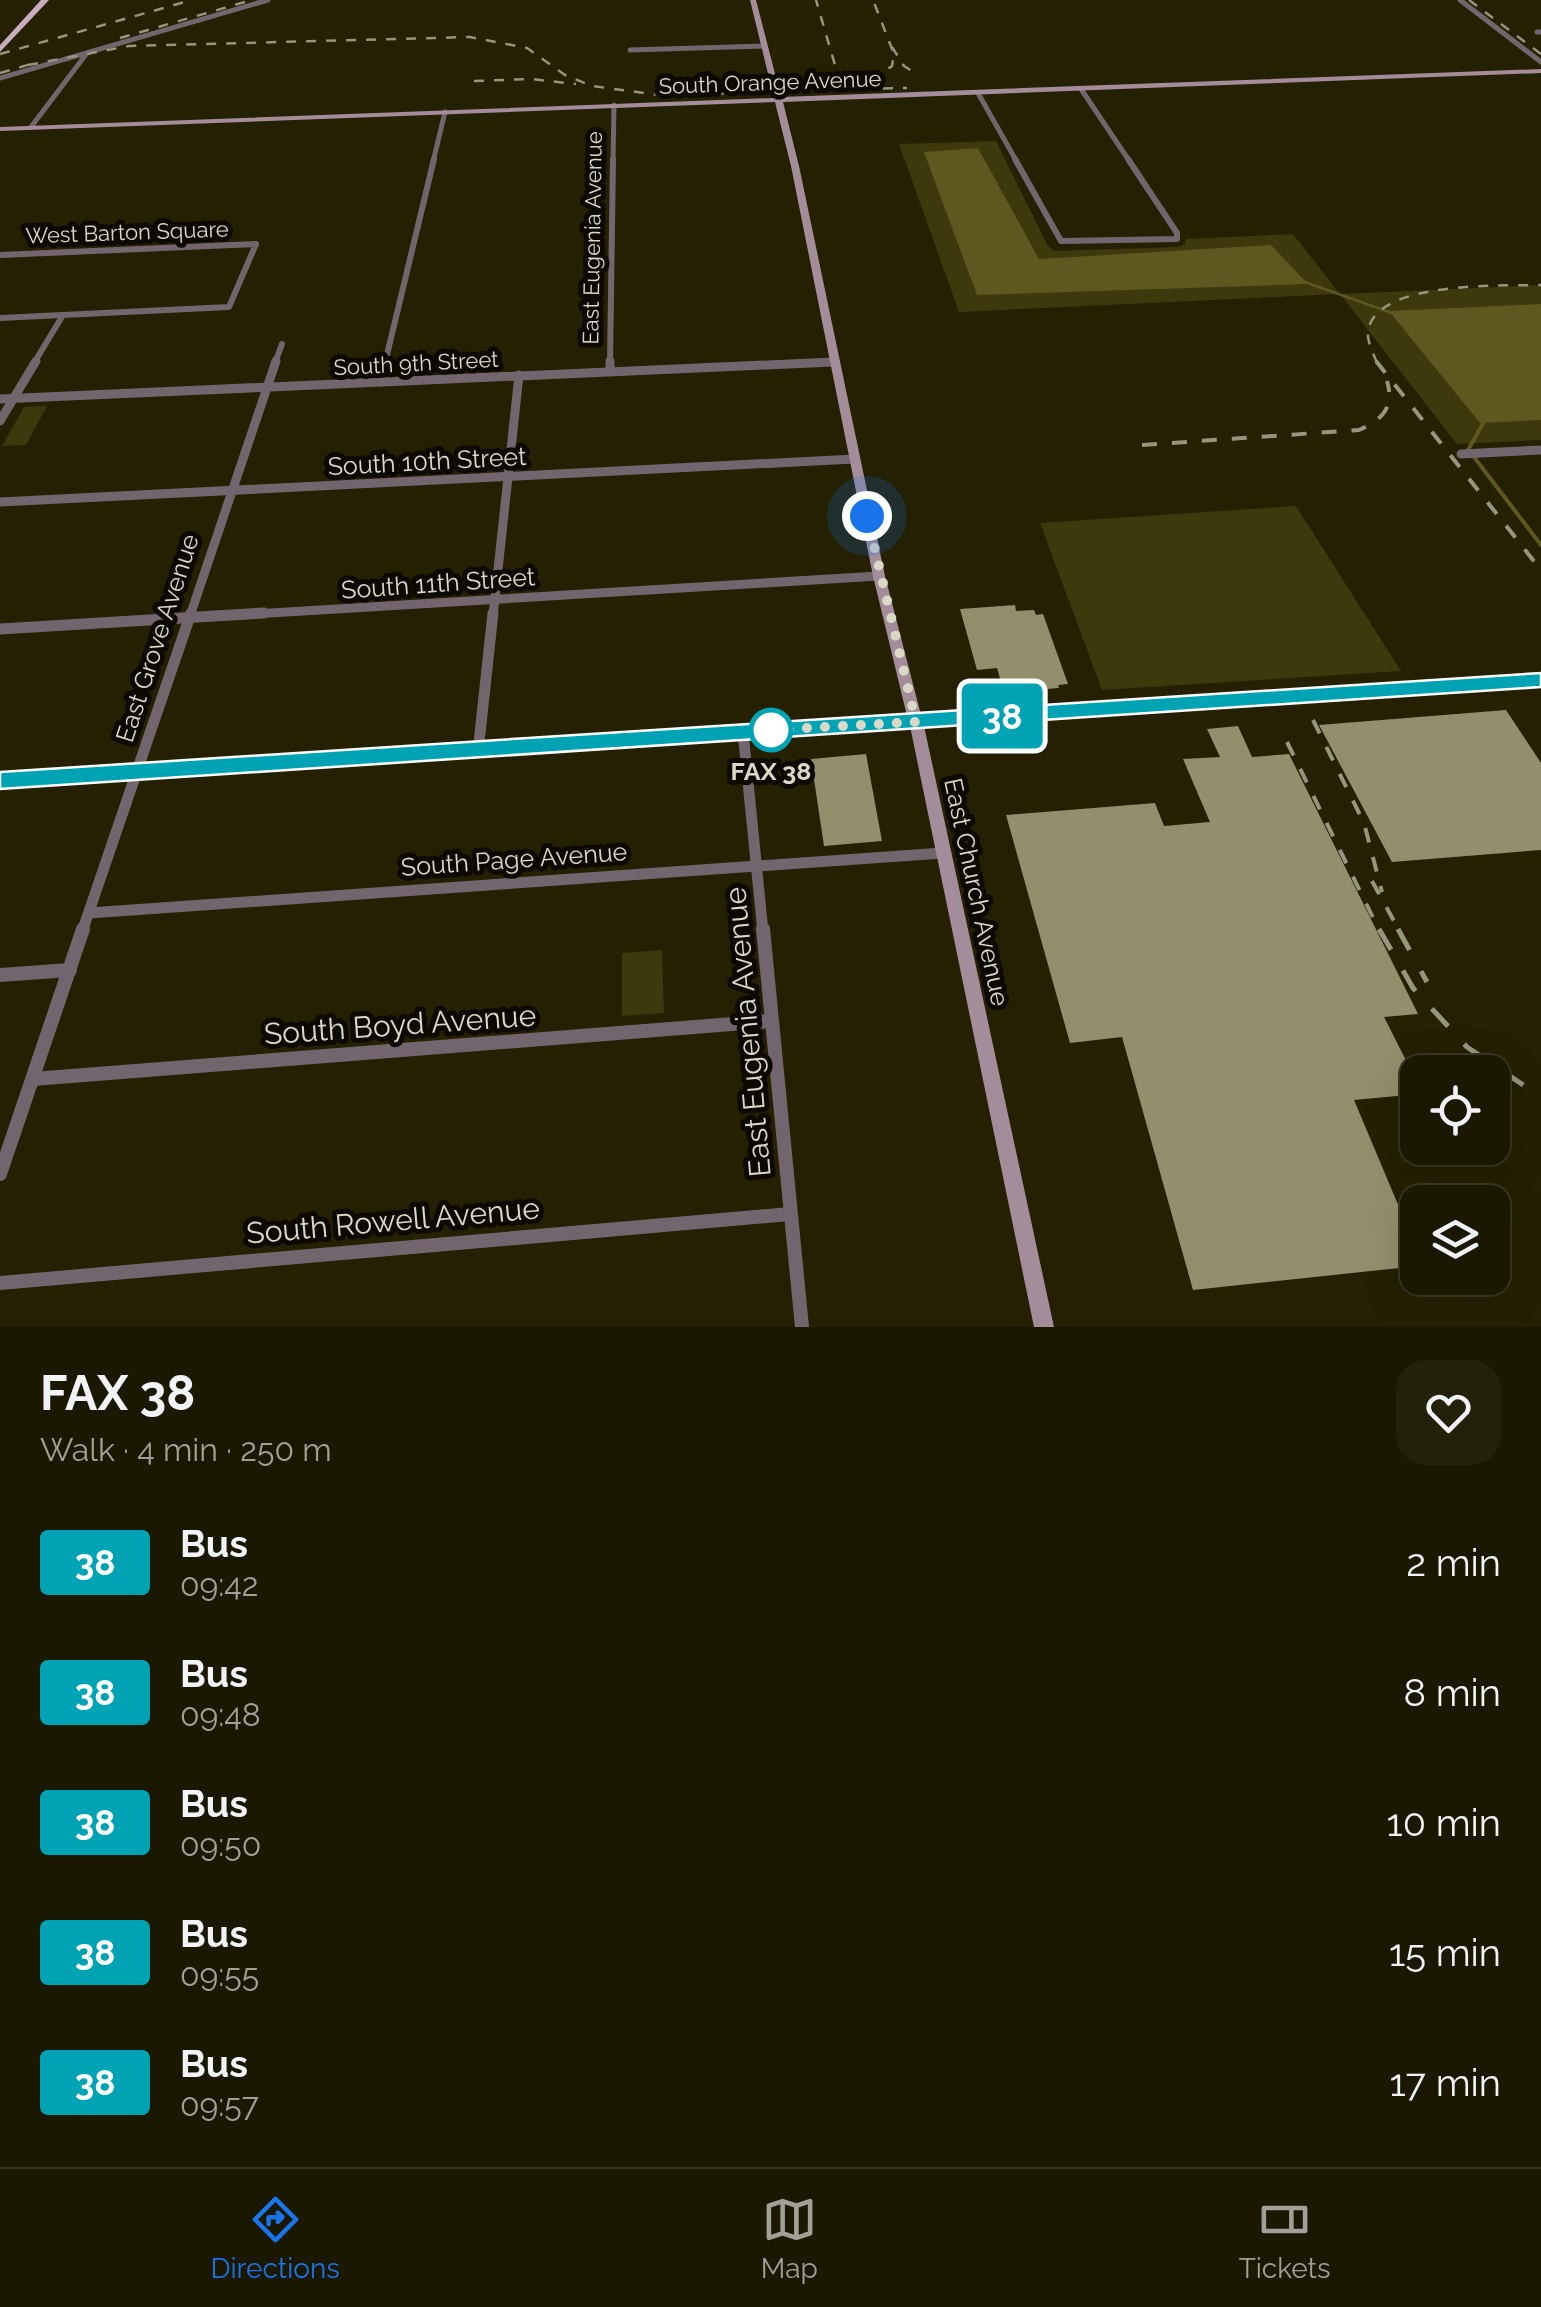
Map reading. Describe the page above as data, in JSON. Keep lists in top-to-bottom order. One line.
{"streets":{"main road":["South Orange Avenue","East Church Avenue"],"street":["West Barton Square","East Eugenia Avenue","South 9th Street","South 10th Street","South 11th Street","East Grove Avenue","South Page Avenue","South Boyd Avenue","South Rowell Avenue"]},"crossings":[["South Orange Avenue","East Eugenia Avenue"],["South Orange Avenue","East Church Avenue"],["East Eugenia Avenue","South 9th Street"],["East Eugenia Avenue","South Page Avenue"],["East Eugenia Avenue","South Boyd Avenue"],["East Eugenia Avenue","South Rowell Avenue"],["South 9th Street","East Grove Avenue"],["South 9th Street","East Church Avenue"],["South 10th Street","East Grove Avenue"],["South 10th Street","East Church Avenue"],["South 11th Street","East Grove Avenue"],["South 11th Street","East Church Avenue"],["East Grove Avenue","South Page Avenue"],["East Grove Avenue","South Boyd Avenue"],["South Page Avenue","East Church Avenue"]],"places":["FAX 38"],"lines":["bus line 38"],"page":{"on_map":"38","heading":["FAX 38","Walk · 4 min · 250 m"],"list":[{"mark":"38","name":"Bus","note":"09:42","value":"2 min"},{"mark":"38","name":"Bus","note":"09:48","value":"8 min"},{"mark":"38","name":"Bus","note":"09:50","value":"10 min"},{"mark":"38","name":"Bus","note":"09:55","value":"15 min"},{"mark":"38","name":"Bus","note":"09:57","value":"17 min"}],"tabs":["Directions","Map","Tickets"]}}
